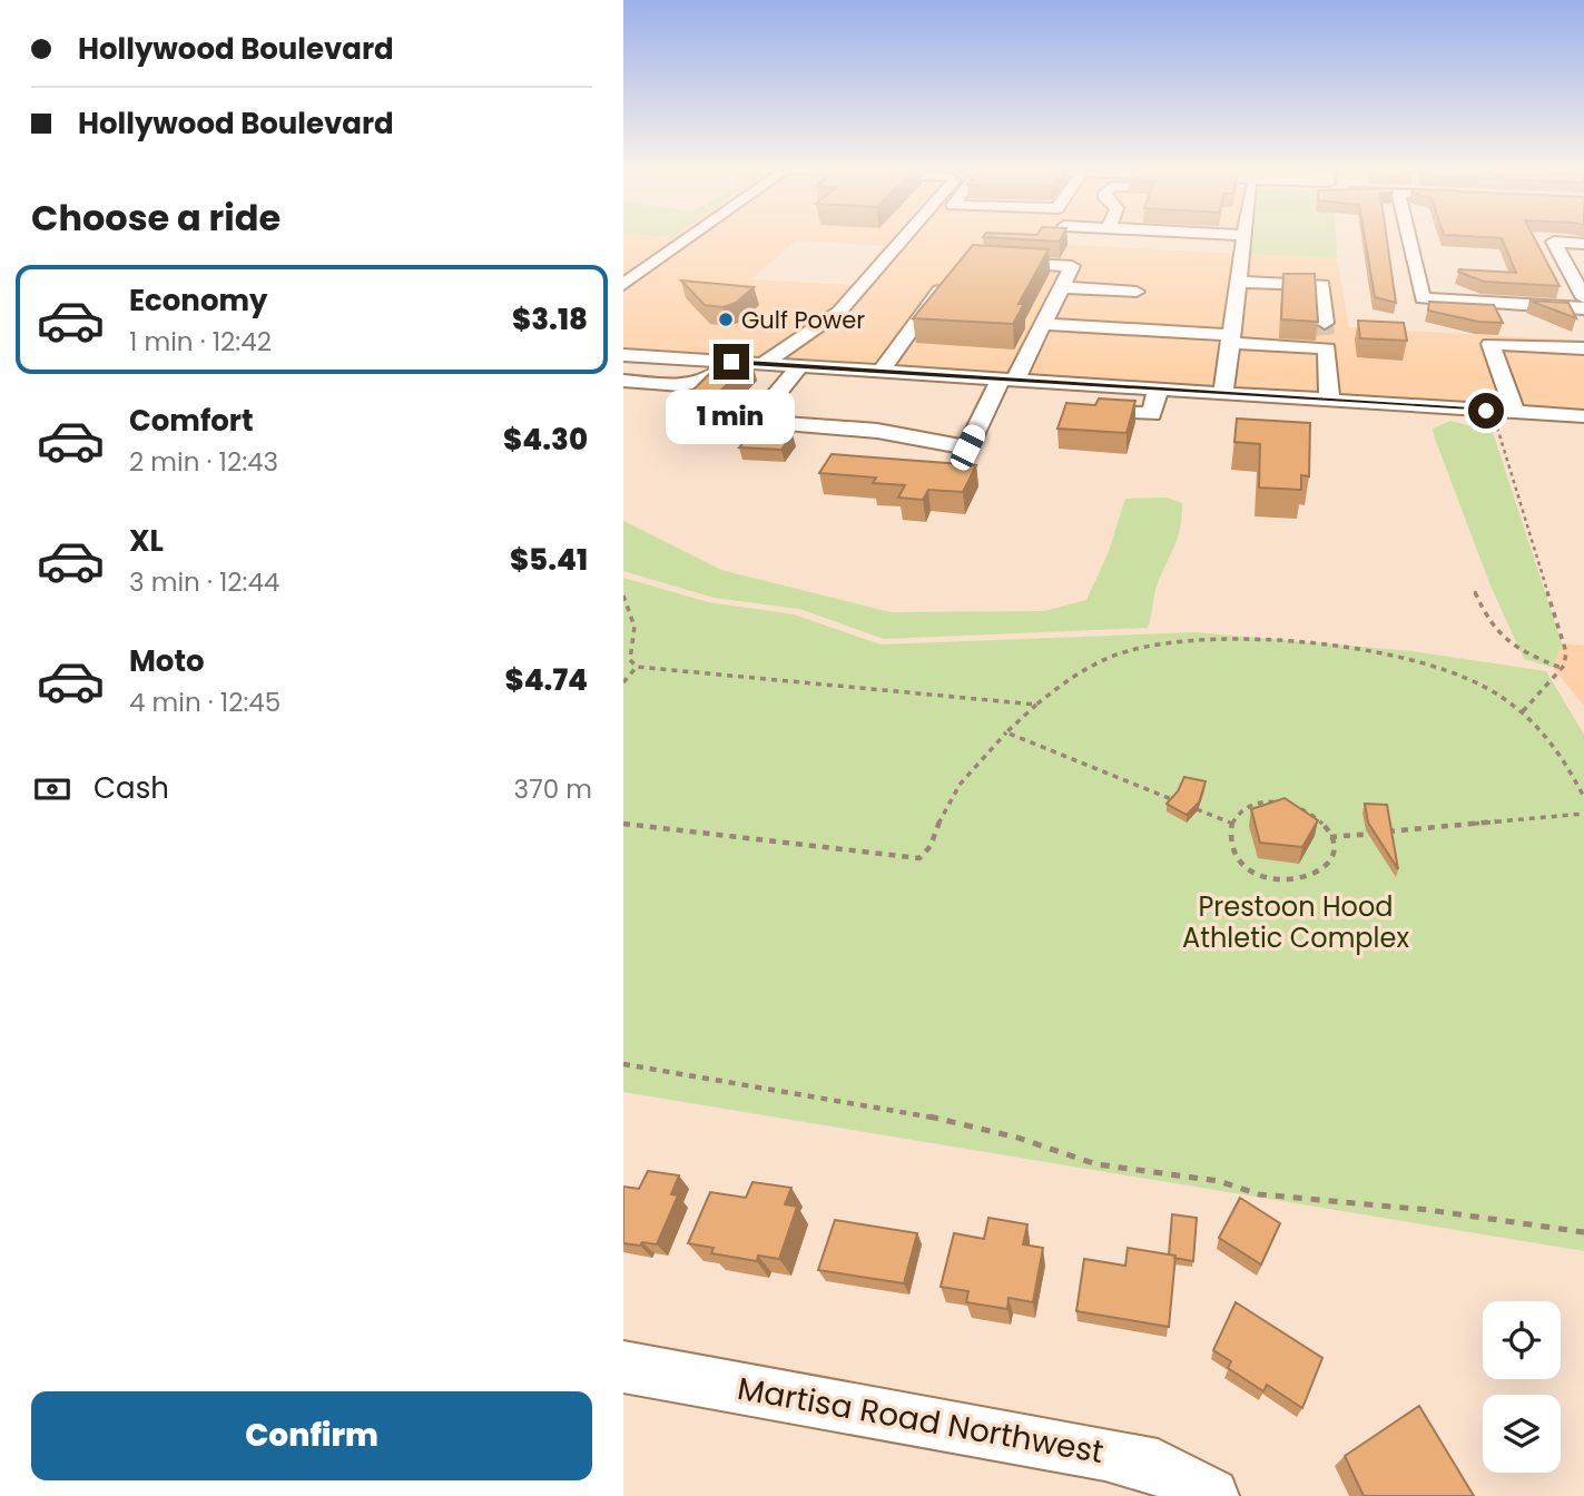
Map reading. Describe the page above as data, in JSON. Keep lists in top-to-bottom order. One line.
{"streets":{"street":["Martisa Road Northwest"]},"parks":["Prestoon Hood Athletic Complex"],"places":["Gulf Power"],"page":{"banner":["Hollywood Boulevard","Hollywood Boulevard"],"heading":"Choose a ride","list":[{"name":"Economy","note":"1 min · 12:42","value":"$3.18"},{"name":"Comfort","note":"2 min · 12:43","value":"$4.30"},{"name":"XL","note":"3 min · 12:44","value":"$5.41"},{"name":"Moto","note":"4 min · 12:45","value":"$4.74"}],"bubble":"1 min","pay":["Cash","370 m"],"buttons":"Confirm"}}
